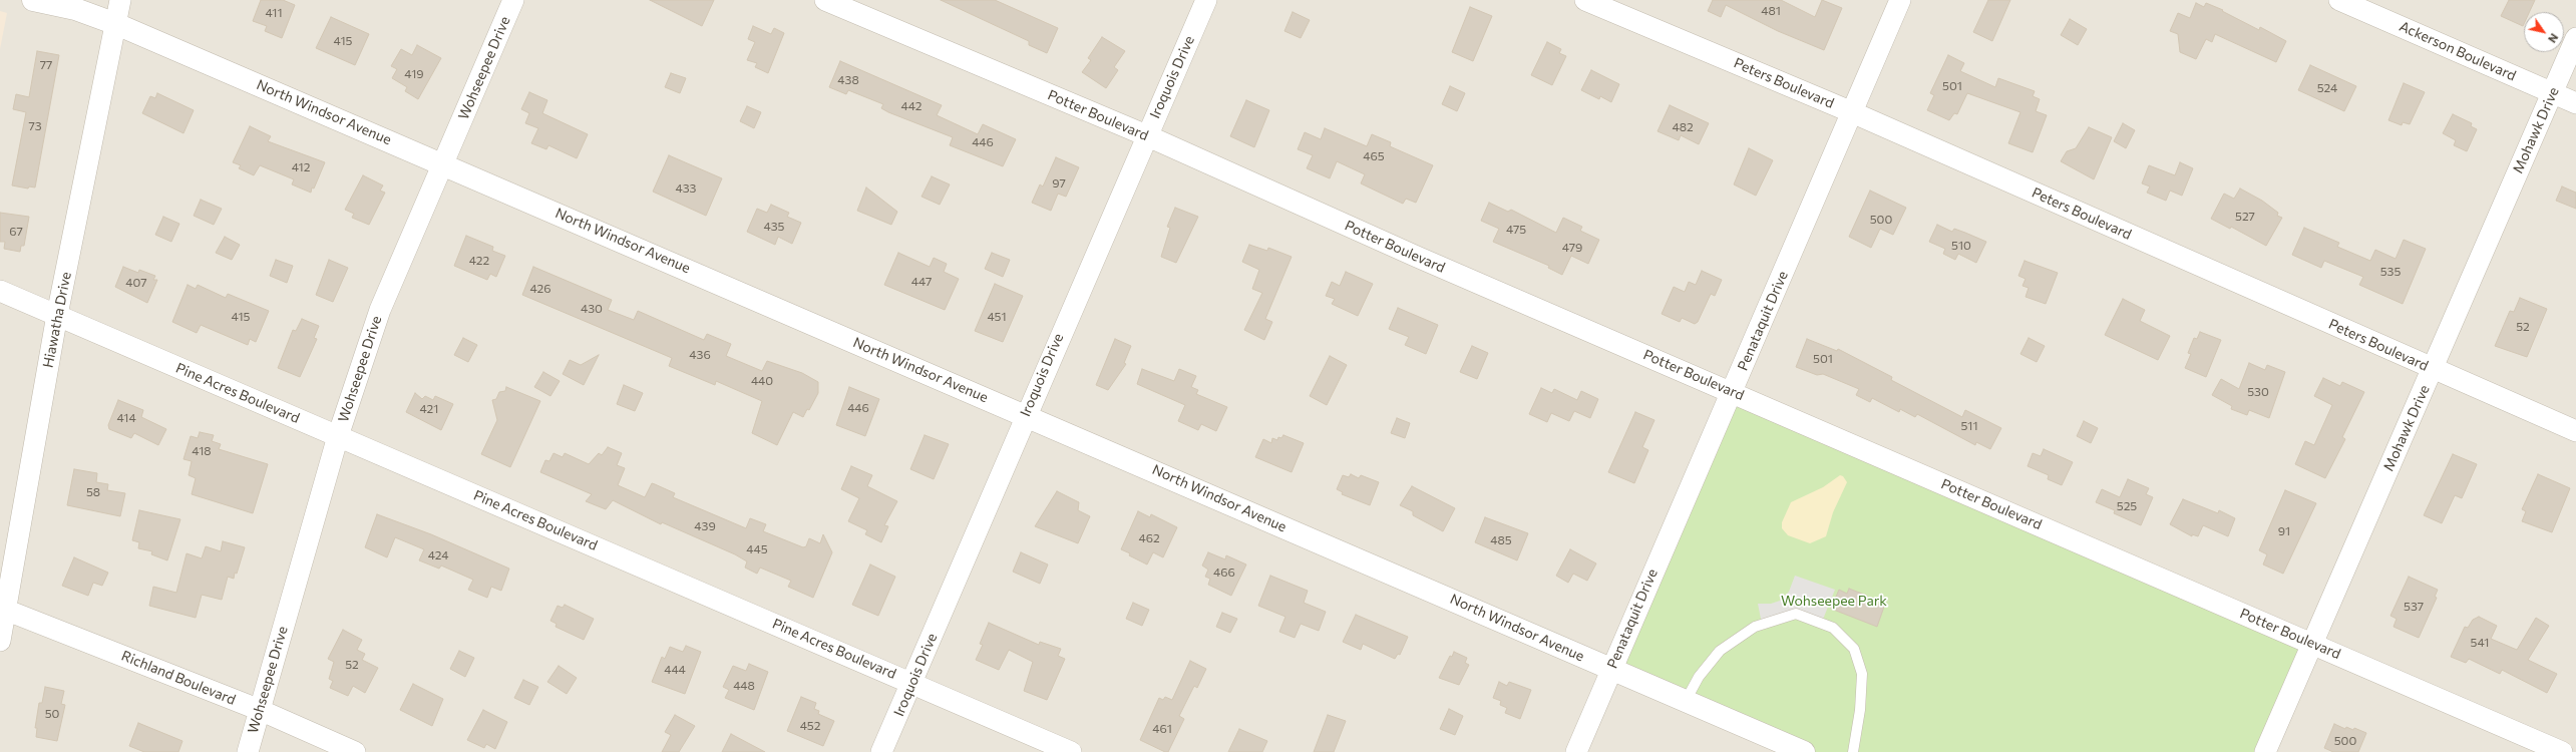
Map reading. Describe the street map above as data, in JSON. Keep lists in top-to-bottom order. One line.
{"streets":{"street":["Ackerson Boulevard","Wohseepee Drive","Iroquois Drive","Peters Boulevard","North Windsor Avenue","Potter Boulevard","Mohawk Drive","Hiawatha Drive","Penataquit Drive","Pine Acres Boulevard","Richland Boulevard"]},"crossings":[["Ackerson Boulevard","Mohawk Drive"],["Wohseepee Drive","North Windsor Avenue"],["Wohseepee Drive","Pine Acres Boulevard"],["Wohseepee Drive","Richland Boulevard"],["Iroquois Drive","North Windsor Avenue"],["Iroquois Drive","Potter Boulevard"],["Iroquois Drive","Pine Acres Boulevard"],["Peters Boulevard","Mohawk Drive"],["Peters Boulevard","Penataquit Drive"],["North Windsor Avenue","Hiawatha Drive"],["North Windsor Avenue","Penataquit Drive"],["Potter Boulevard","Mohawk Drive"],["Potter Boulevard","Penataquit Drive"],["Hiawatha Drive","Pine Acres Boulevard"],["Hiawatha Drive","Richland Boulevard"]],"parks":["Wohseepee Park"],"house_numbers":["481","411","415","77","419","438","501","524","442","73","482","446","465","412","97","433","527","500","435","475","67","510","479","422","535","447","407","426","430","415","451","52","436","501","440","530","446","421","414","511","418","58","525","439","91","462","485","445","424","466","537","541","52","444","448","50","452","461","500"],"north":"bottom right"}
